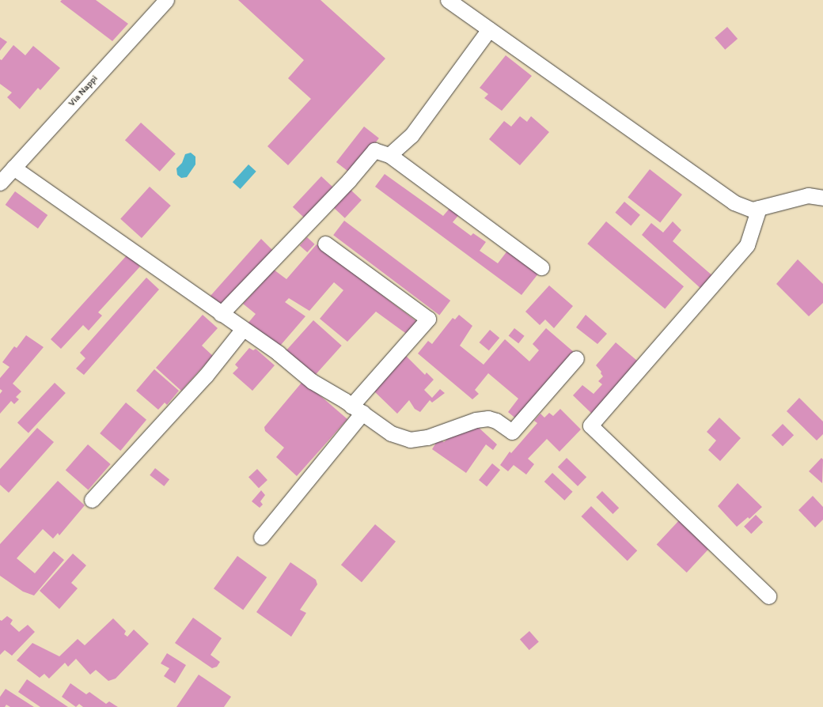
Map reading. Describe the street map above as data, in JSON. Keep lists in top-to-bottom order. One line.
{"streets":{"street":["Via Nappi"]}}
